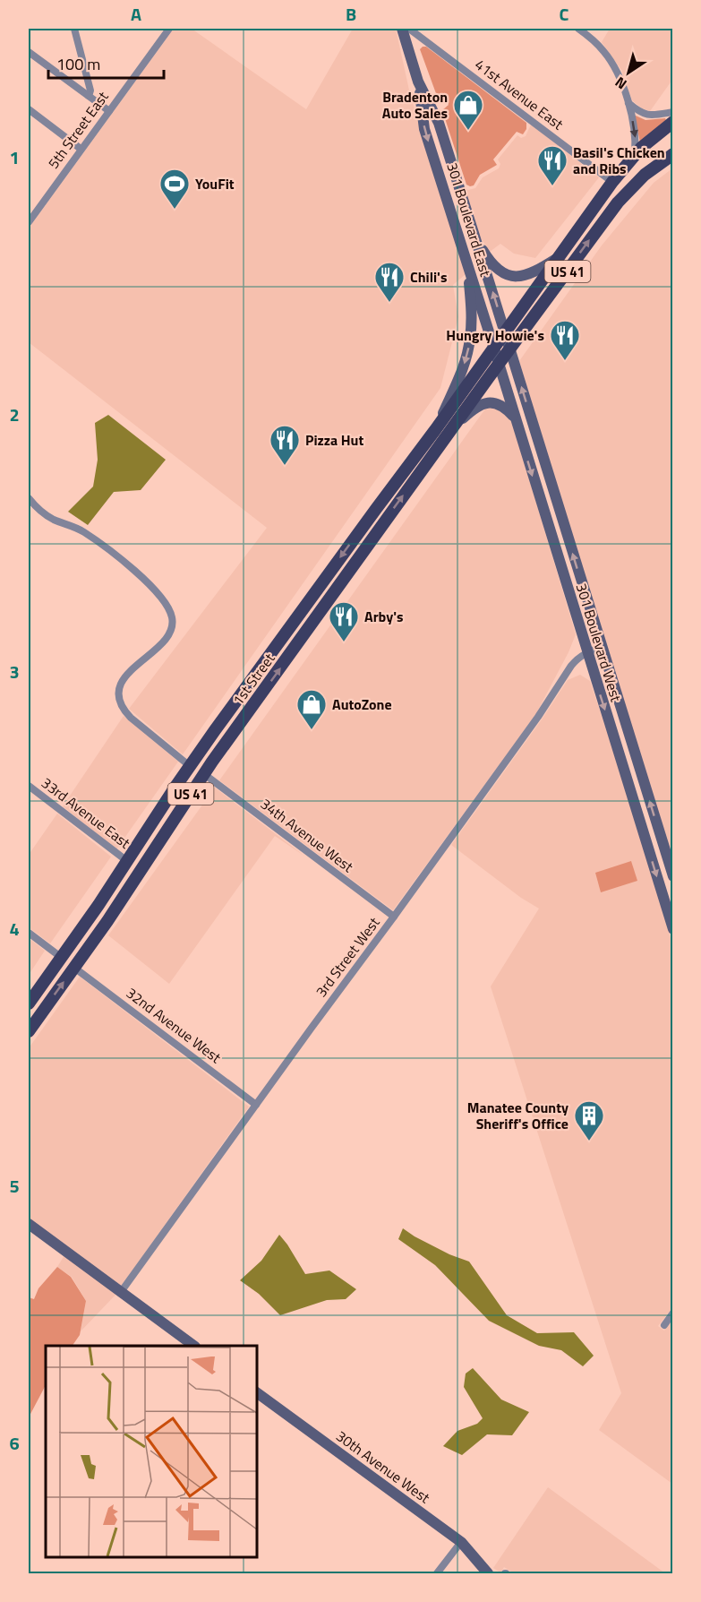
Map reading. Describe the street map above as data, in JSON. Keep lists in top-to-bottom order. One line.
{"streets":{"main road":["301 Boulevard East","US 41","301 Boulevard West","1st Street","30th Avenue West"],"street":["41st Avenue East","5th Street East","33rd Avenue East","34th Avenue West","3rd Street West","32nd Avenue West"]},"crossings":[["41st Avenue East","US 41"],["301 Boulevard East","US 41"],["301 Boulevard East","301 Boulevard West"],["301 Boulevard East","1st Street"],["US 41","301 Boulevard West"],["US 41","1st Street"],["301 Boulevard West","1st Street"],["301 Boulevard West","3rd Street West"],["1st Street","33rd Avenue East"],["1st Street","34th Avenue West"],["1st Street","32nd Avenue West"],["34th Avenue West","3rd Street West"],["3rd Street West","32nd Avenue West"]],"places":{"shop":["Bradenton Auto Sales","AutoZone"],"restaurant":["Basil's Chicken and Ribs","Chili's","Hungry Howie's","Pizza Hut","Arby's"],"sports":["YouFit"],"building":["Manatee County Sheriff's Office"]},"scale_bar":"100 m","north":"bottom left","grid":{"columns":["A","B","C"],"rows":["1","2","3","4","5","6"]}}
